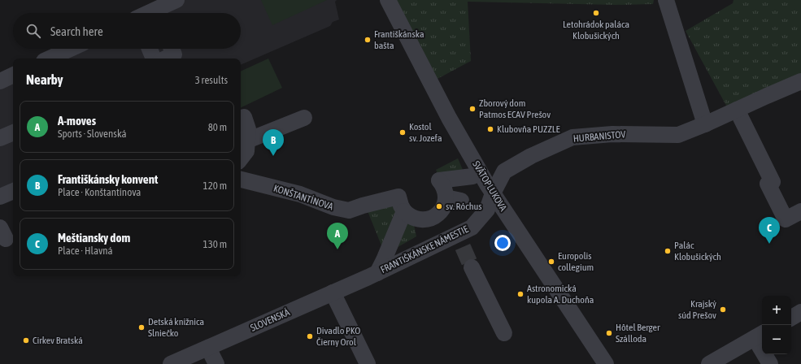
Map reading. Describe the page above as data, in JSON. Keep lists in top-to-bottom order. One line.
{"streets":{"street":["HURBANISTOV","SVÄTOPLUKOVA","KONŠTANTÍNOVA","FRANTIŠKÁNSKE NÁMESTIE","SLOVENSKÁ"]},"crossings":[["HURBANISTOV","SVÄTOPLUKOVA"],["HURBANISTOV","FRANTIŠKÁNSKE NÁMESTIE"],["SVÄTOPLUKOVA","FRANTIŠKÁNSKE NÁMESTIE"],["KONŠTANTÍNOVA","FRANTIŠKÁNSKE NÁMESTIE"],["FRANTIŠKÁNSKE NÁMESTIE","SLOVENSKÁ"]],"places":["Letohrádok paláca Klobušických","Františkánska bašta","Zborový dom Patmos ECAV Prešov","Klubovňa PUZZLE","Kostol sv. Jozefa","sv. Róchus","Palác Klobušických","Europolis collegium","Astronomická kupola A. Duchoňa","Krajský súd Prešov","Detská knižnica Slniečko","Hôtel Berger Szálloda","Divadlo PKO Čierny Orol","Cirkev Bratská"],"page":{"search":"Search here","heading":["Nearby","3 results"],"list":[{"mark":"A","name":"A-moves","note":"Sports · Slovenská","value":"80 m"},{"mark":"B","name":"Františkánsky konvent","note":"Place · Konštantínova","value":"120 m"},{"mark":"C","name":"Meštiansky dom","note":"Place · Hlavná","value":"130 m"}],"pins":["B","C","A"],"map_buttons":["+","−"]}}
